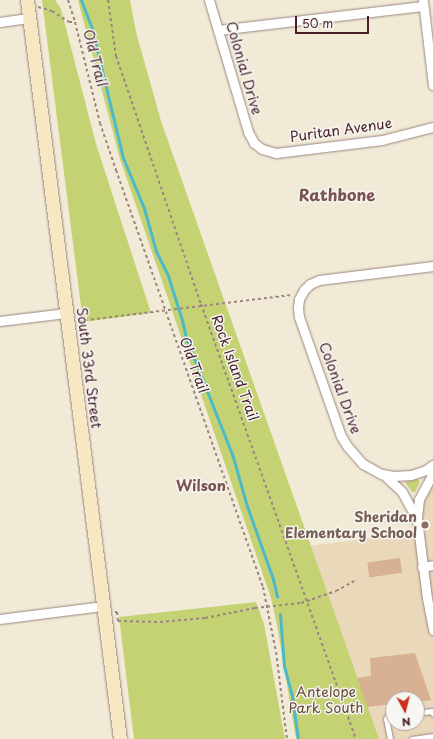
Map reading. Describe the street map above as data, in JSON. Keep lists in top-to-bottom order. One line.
{"streets":{"main road":["South 33rd Street"],"street":["Colonial Drive","Puritan Avenue"],"path":["Old Trail","Rock Island Trail"]},"crossings":[["Colonial Drive","Puritan Avenue"]],"districts":["Rathbone","Wilson"],"parks":["Antelope Park South"],"places":["Sheridan Elementary School"],"scale_bar":"50 m","north":"bottom"}
